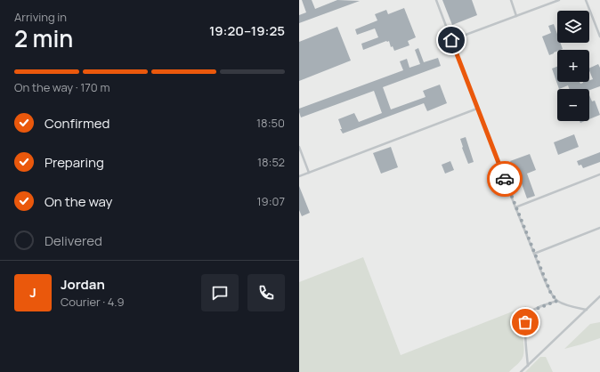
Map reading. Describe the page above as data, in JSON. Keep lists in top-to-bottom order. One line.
{"page":{"heading":["2 min","Arriving in","19:20–19:25"],"panel":["Jordan","Courier · 4.9"],"map_buttons":["+","−"],"bar":"On the way · 170 m","list":[["Confirmed","18:50"],["Preparing","18:52"],["On the way","19:07"],"Delivered"],"round":"J"}}
